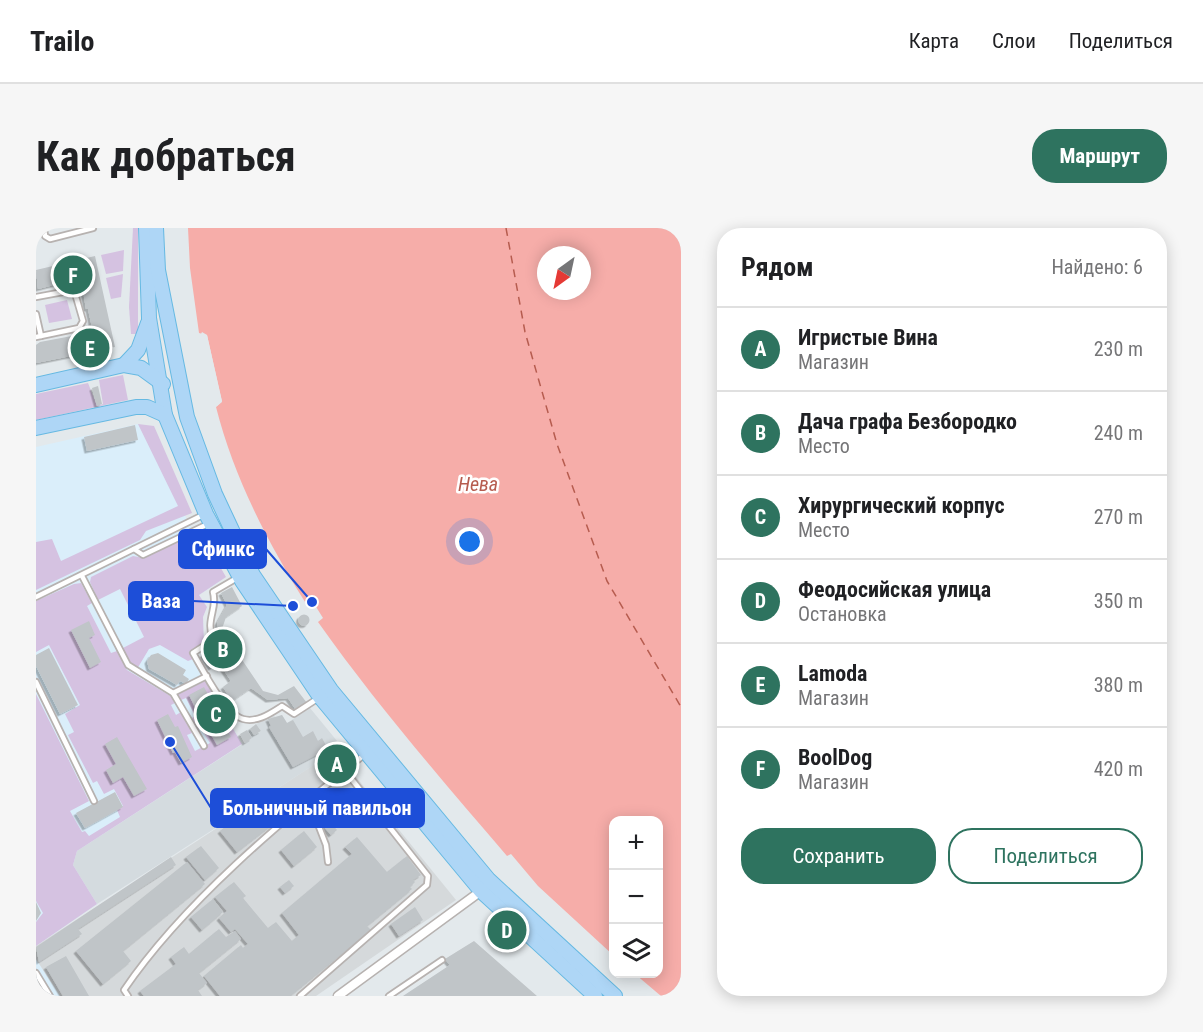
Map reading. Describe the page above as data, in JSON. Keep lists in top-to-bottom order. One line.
{"water":["Нева"],"places":["Сфинкс","Ваза","Больничный павильон"],"north":"bottom left","page":{"header":"Trailo","nav":["Карта","Слои","Поделиться"],"buttons":["Маршрут",["Сохранить","Поделиться"]],"title":"Как добраться","heading":["Рядом","Найдено: 6"],"pins":["F","E","B","C","A","D"],"list":[{"mark":"A","name":"Игристые Вина","note":"Магазин","value":"230 m"},{"mark":"B","name":"Дача графа Безбородко","note":"Место","value":"240 m"},{"mark":"C","name":"Хирургический корпус","note":"Место","value":"270 m"},{"mark":"D","name":"Феодосийская улица","note":"Остановка","value":"350 m"},{"mark":"E","name":"Lamoda","note":"Магазин","value":"380 m"},{"mark":"F","name":"BoolDog","note":"Магазин","value":"420 m"}],"map_buttons":["+","−"]}}
